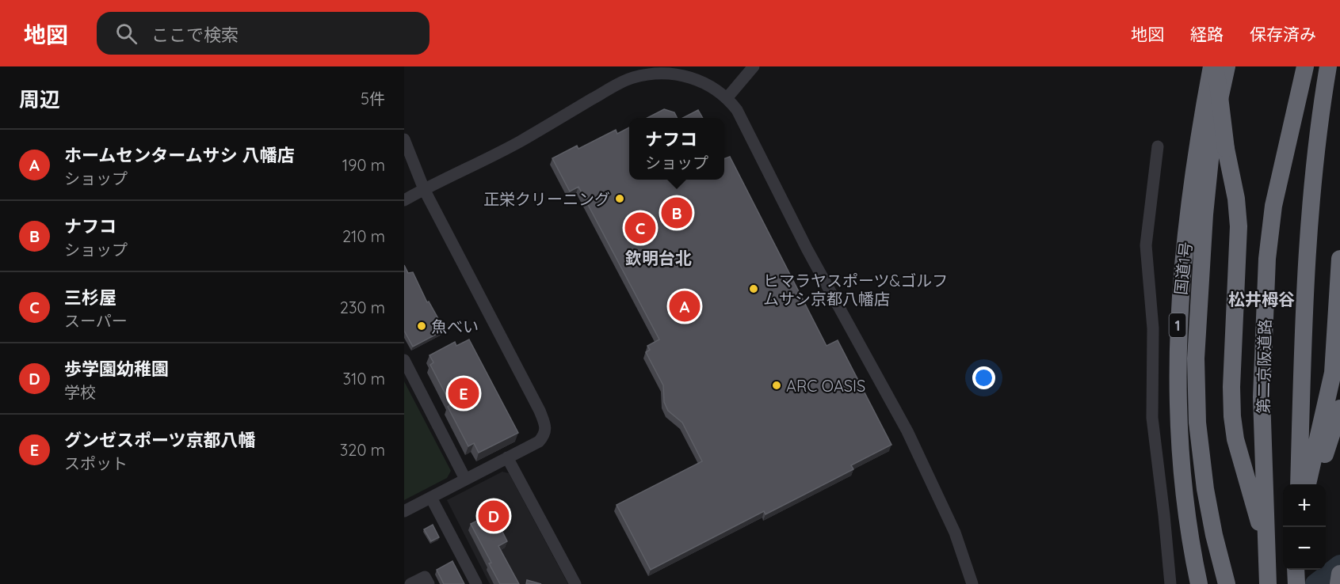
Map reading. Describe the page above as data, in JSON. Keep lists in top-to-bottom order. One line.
{"streets":{"highway":["国道1号","1","第二京阪道路"]},"districts":["欽明台北","松井栂谷"],"places":["正栄クリーニング","ヒマラヤスポーツ&ゴルフ ムサシ京都八幡店","魚べい","ARC OASIS"],"page":{"header":"地図","search":"ここで検索","nav":["地図","経路","保存済み"],"heading":["周辺","5件"],"popup":["ナフコ","ショップ"],"list":[{"mark":"A","name":"ホームセンタームサシ 八幡店","note":"ショップ","value":"190 m"},{"mark":"B","name":"ナフコ","note":"ショップ","value":"210 m"},{"mark":"C","name":"三杉屋","note":"スーパー","value":"230 m"},{"mark":"D","name":"歩学園幼稚園","note":"学校","value":"310 m"},{"mark":"E","name":"グンゼスポーツ京都八幡","note":"スポット","value":"320 m"}],"pins":["B","C","A","E","D"],"map_buttons":["+","−"]}}
